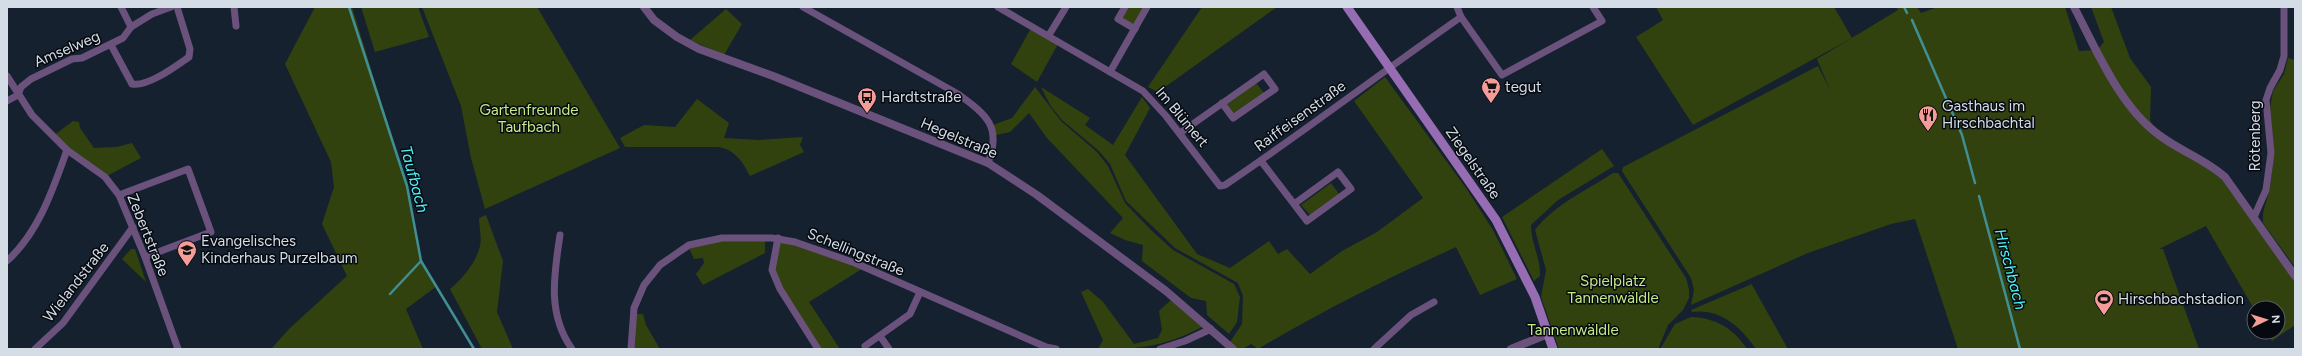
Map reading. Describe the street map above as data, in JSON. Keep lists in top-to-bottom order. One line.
{"streets":{"main road":["Ziegelstraße"],"street":["Amselweg","Raiffeisenstraße","Im Blümert","Rötenberg","Hegelstraße","Zebertstraße","Schellingstraße","Wielandstraße"]},"crossings":[["Amselweg","Zebertstraße"],["Raiffeisenstraße","Im Blümert"],["Raiffeisenstraße","Ziegelstraße"],["Zebertstraße","Wielandstraße"]],"water":["Taufbach","Hirschbach"],"parks":["Gartenfreunde Taufbach","Spielplatz Tannenwäldle","Tannenwäldle"],"places":{"supermarket":["tegut"],"bus stop":["Hardtstraße"],"restaurant":["Gasthaus im Hirschbachtal"],"school or university":["Evangelisches Kinderhaus Purzelbaum"],"sports":["Hirschbachstadion"]},"north":"right"}
